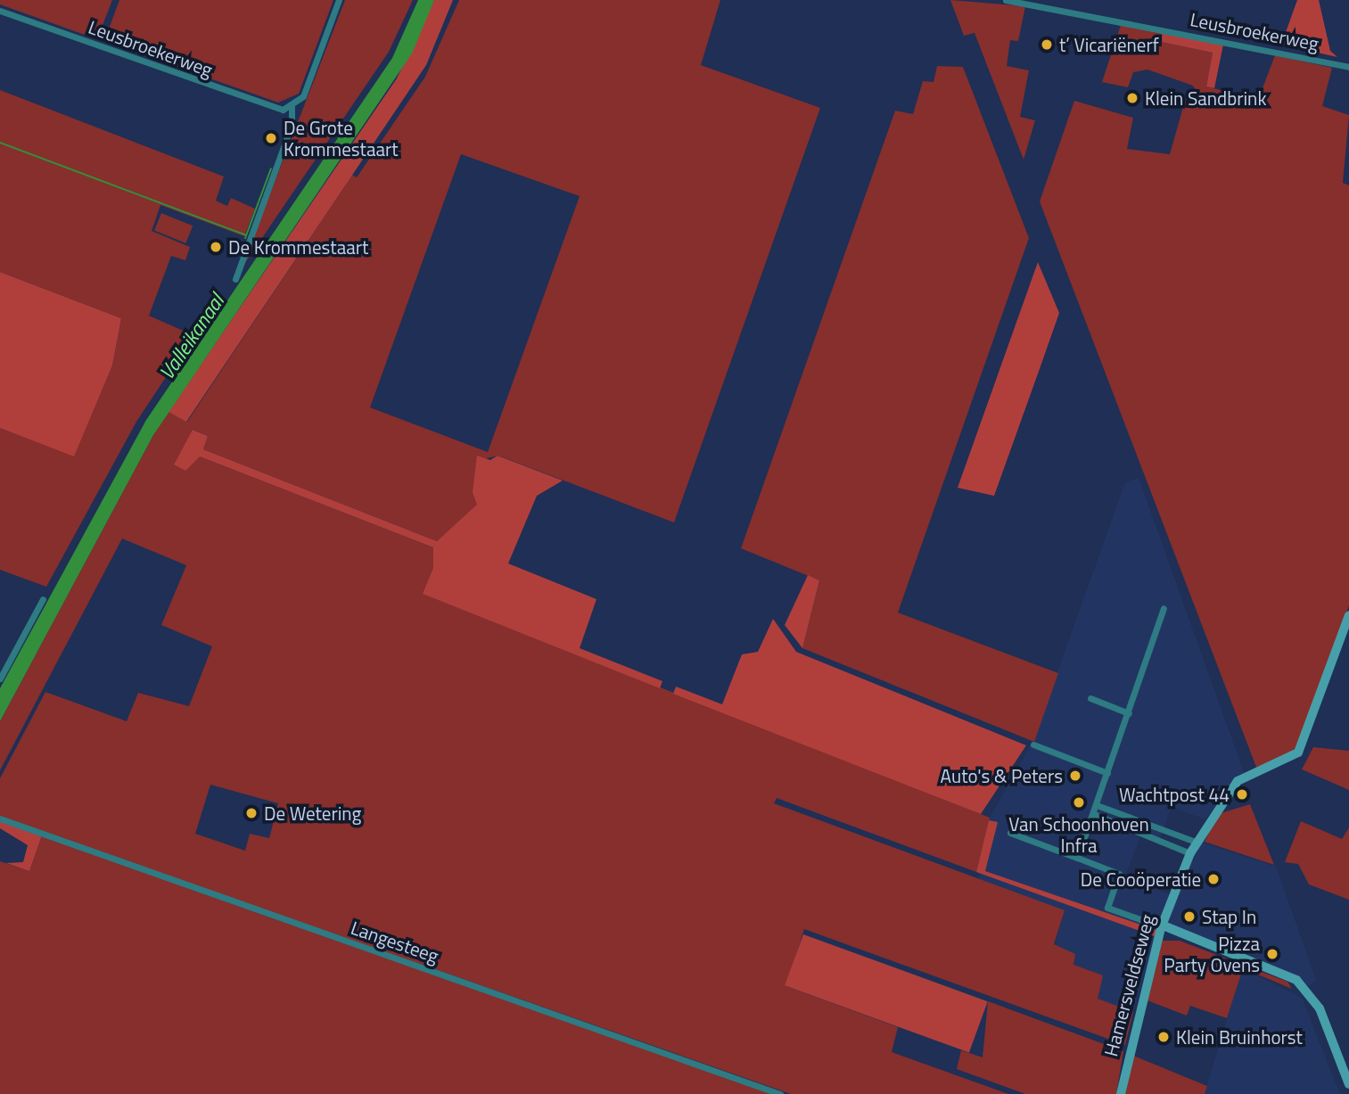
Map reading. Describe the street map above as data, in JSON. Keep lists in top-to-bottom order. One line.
{"streets":{"street":["Leusbroekerweg","Langesteeg","Hamersveldseweg"]},"water":["Valleikanaal"],"places":["t’ Vicariënerf","Klein Sandbrink","De Grote Krommestaart","De Krommestaart","Auto's & Peters","Wachtpost 44","Van Schoonhoven Infra","De Wetering","De Cooöperatie","Stap In","Pizza Party Ovens","Klein Bruinhorst"]}
